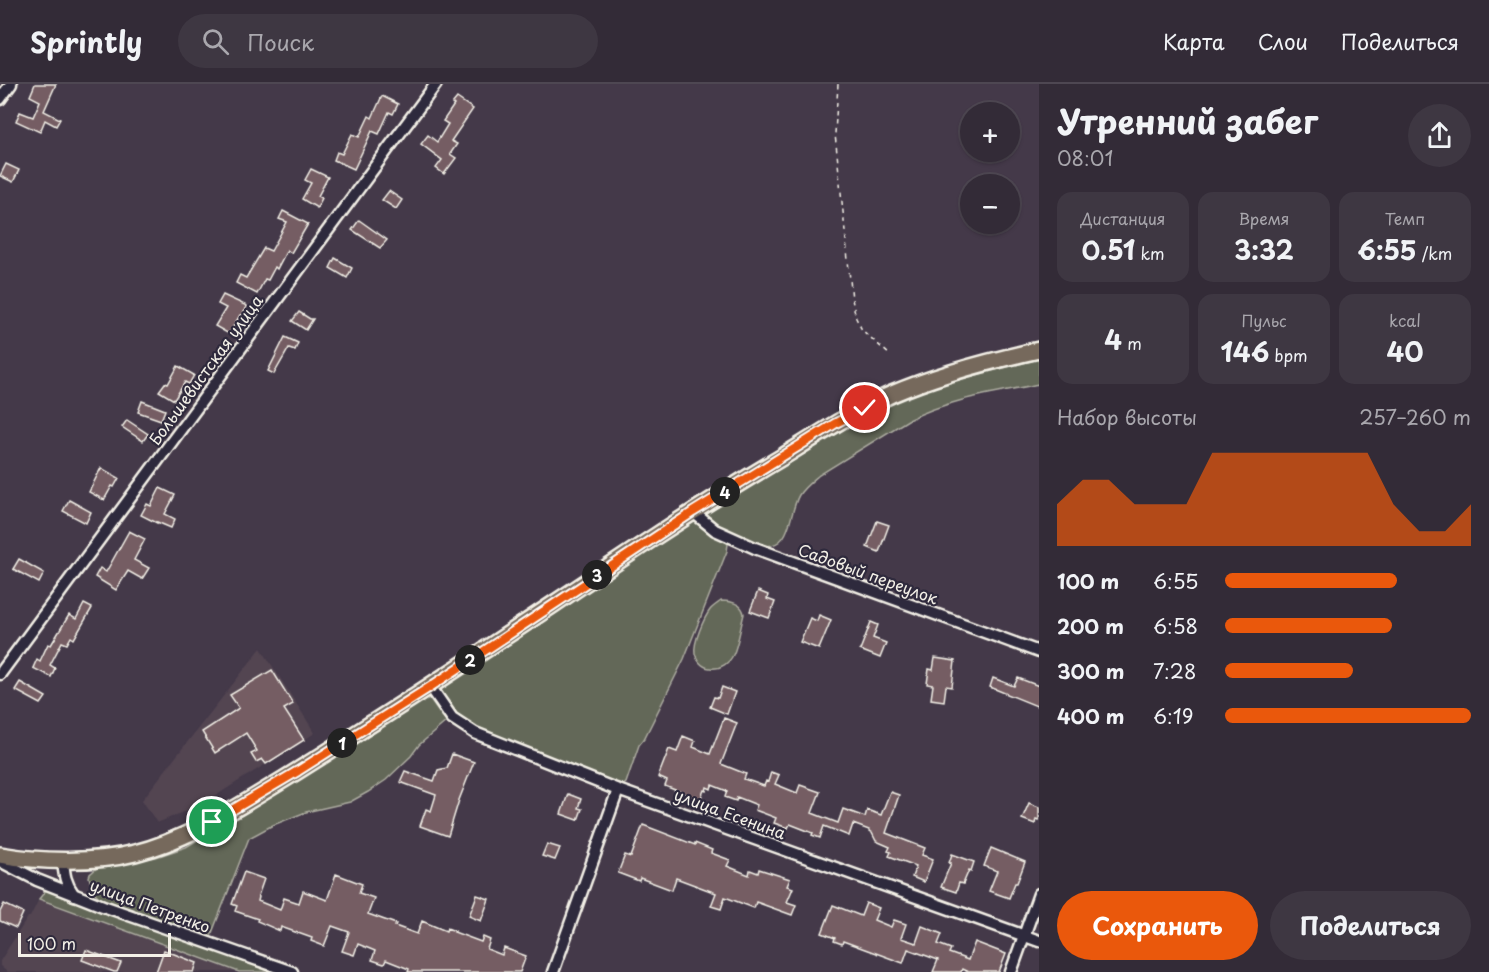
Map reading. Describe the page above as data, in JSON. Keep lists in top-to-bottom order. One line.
{"streets":{"street":["Большевистская улица","Садовый переулок","улица Есенина","улица Петренко"]},"scale_bar":"100 m","page":{"header":"Sprintly","search":"Поиск","nav":["Карта","Слои","Поделиться"],"heading":["Утренний забег","08:01"],"map_buttons":["+","−"],"stats":[["Дистанция","0.51 km"],["Время","3:32"],["Темп","6:55 /km"],["4 m"],["Пульс","146 bpm"],["kcal","40"]],"chart":["Набор высоты","257–260 m"],"pins":["4","3","2","1"],"list":[{"name":"100 m","note":"6:55"},{"name":"200 m","note":"6:58"},{"name":"300 m","note":"7:28"},{"name":"400 m","note":"6:19"}],"buttons":["Сохранить","Поделиться"],"scale":"100 m"}}
